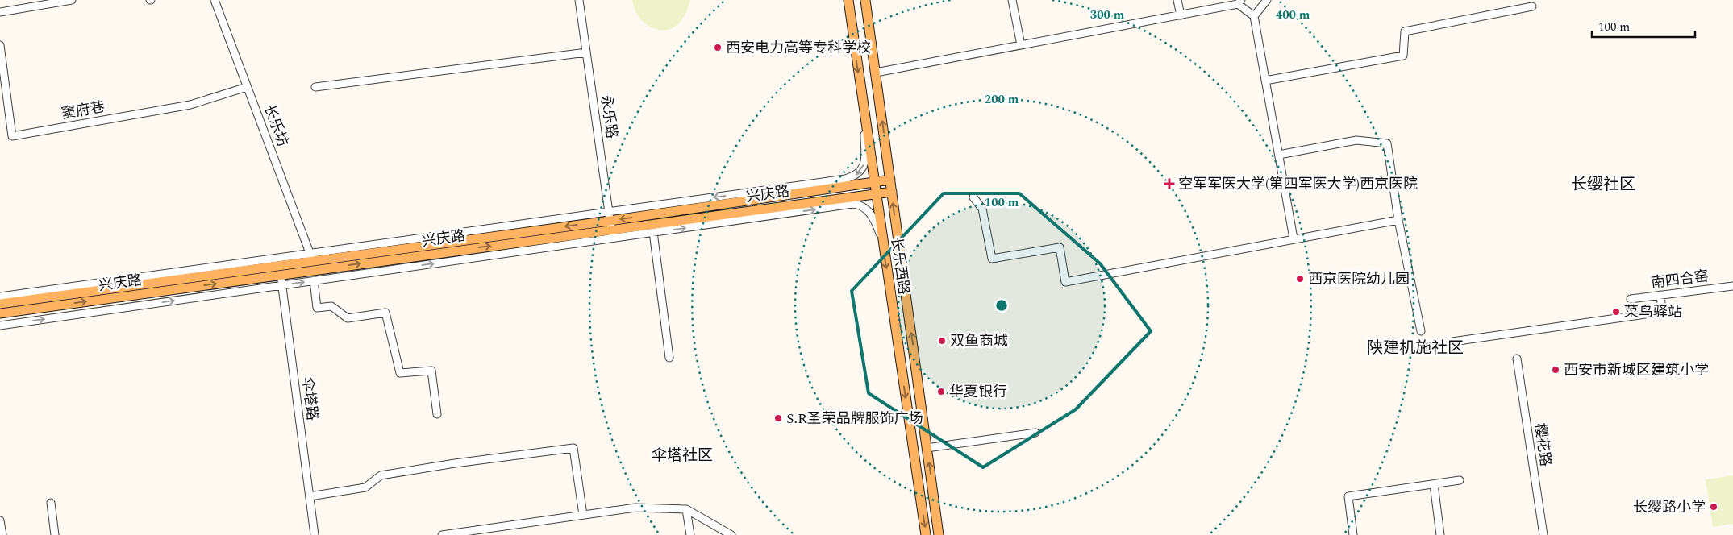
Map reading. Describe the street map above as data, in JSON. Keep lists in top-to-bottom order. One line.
{"streets":{"main road":["兴庆路","长乐西路"],"street":["窦府巷","永乐路","长乐坊","南四合窑","伞塔路","樱花路"]},"crossings":[["窦府巷","长乐坊"],["永乐路","兴庆路"],["长乐坊","兴庆路"],["兴庆路","长乐西路"],["兴庆路","伞塔路"]],"districts":["长缨社区","陕建机施社区","伞塔社区"],"places":{"other":["西安电力高等专科学校","西京医院幼儿园","菜鸟驿站","双鱼商城","西安市新城区建筑小学","华夏银行","S.R圣荣品牌服饰广场","长缨路小学"],"health":["空军军医大学(第四军医大学)西京医院"]},"scale_bar":"100 m","rings":["400 m","300 m","200 m","100 m"]}
